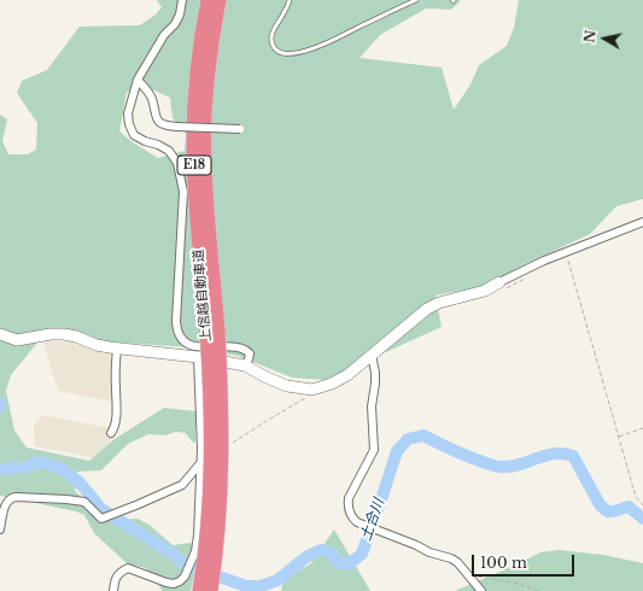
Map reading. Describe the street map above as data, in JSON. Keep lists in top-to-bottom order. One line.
{"streets":{"highway":["E18","上信越自動車道"]},"water":["土合川"],"scale_bar":"100 m","north":"left"}
